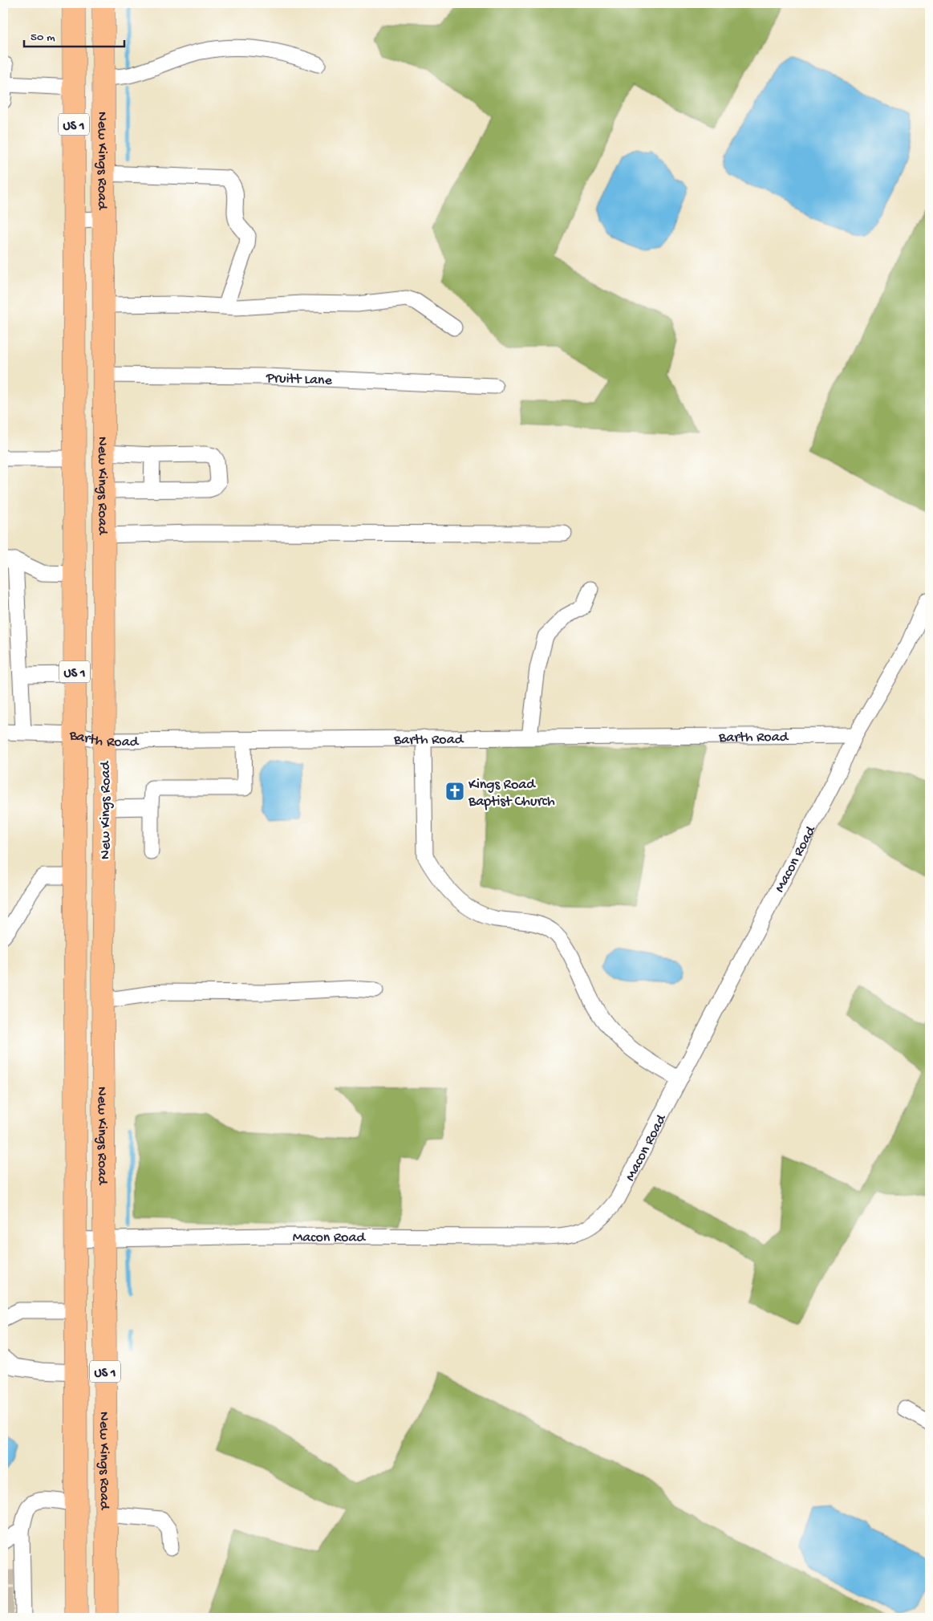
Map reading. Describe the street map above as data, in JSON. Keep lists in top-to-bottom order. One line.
{"streets":{"highway":["US 1","New Kings Road"],"street":["Pruitt Lane","Barth Road","Macon Road"]},"crossings":[["New Kings Road","Pruitt Lane"],["New Kings Road","Barth Road"],["New Kings Road","Macon Road"],["Barth Road","Macon Road"]],"places":{"church":["Kings Road Baptist Church"]},"scale_bar":"50 m"}
